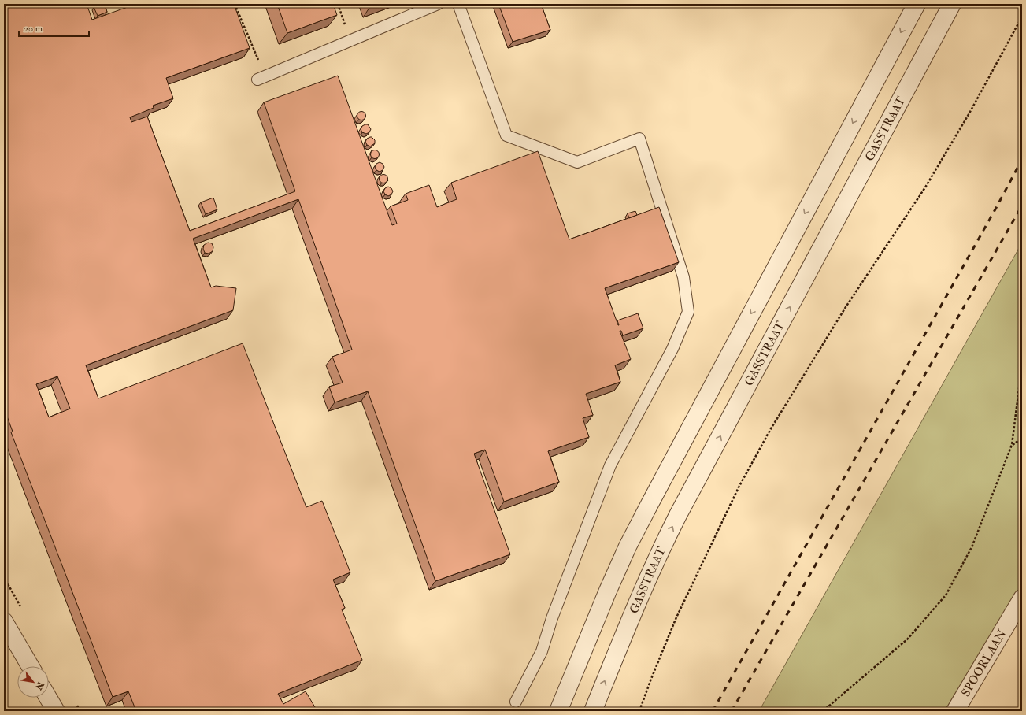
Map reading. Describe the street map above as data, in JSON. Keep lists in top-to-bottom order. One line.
{"streets":{"street":["GASSTRAAT","SPOORLAAN"]},"scale_bar":"20 m","north":"bottom right"}
